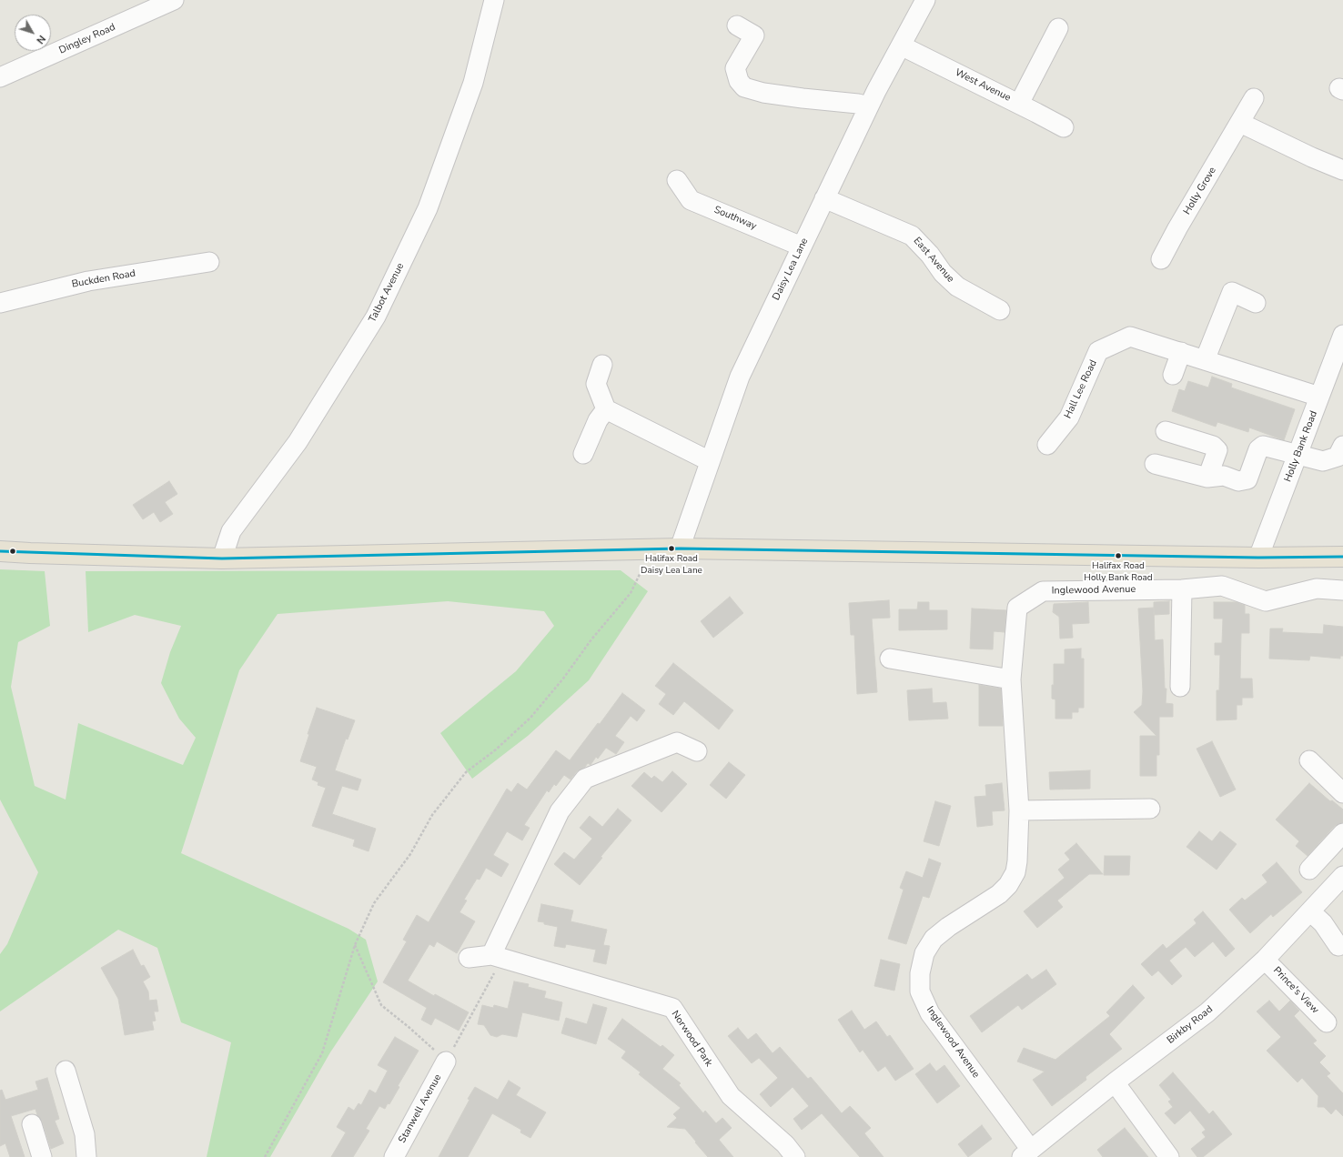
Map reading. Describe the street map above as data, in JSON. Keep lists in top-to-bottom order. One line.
{"streets":{"street":["Dingley Road","West Avenue","Holly Grove","Southway","East Avenue","Daisy Lea Lane","Buckden Road","Talbot Avenue","Hall Lee Road","Holly Bank Road","Inglewood Avenue","Prince's View","Birkby Road","Norwood Park","Stanwell Avenue"]},"crossings":[["West Avenue","Daisy Lea Lane"],["Southway","Daisy Lea Lane"],["East Avenue","Daisy Lea Lane"],["Hall Lee Road","Holly Bank Road"],["Inglewood Avenue","Birkby Road"],["Prince's View","Birkby Road"]],"places":["Halifax Road Daisy Lea Lane","Halifax Road Holly Bank Road"],"north":"bottom right"}
